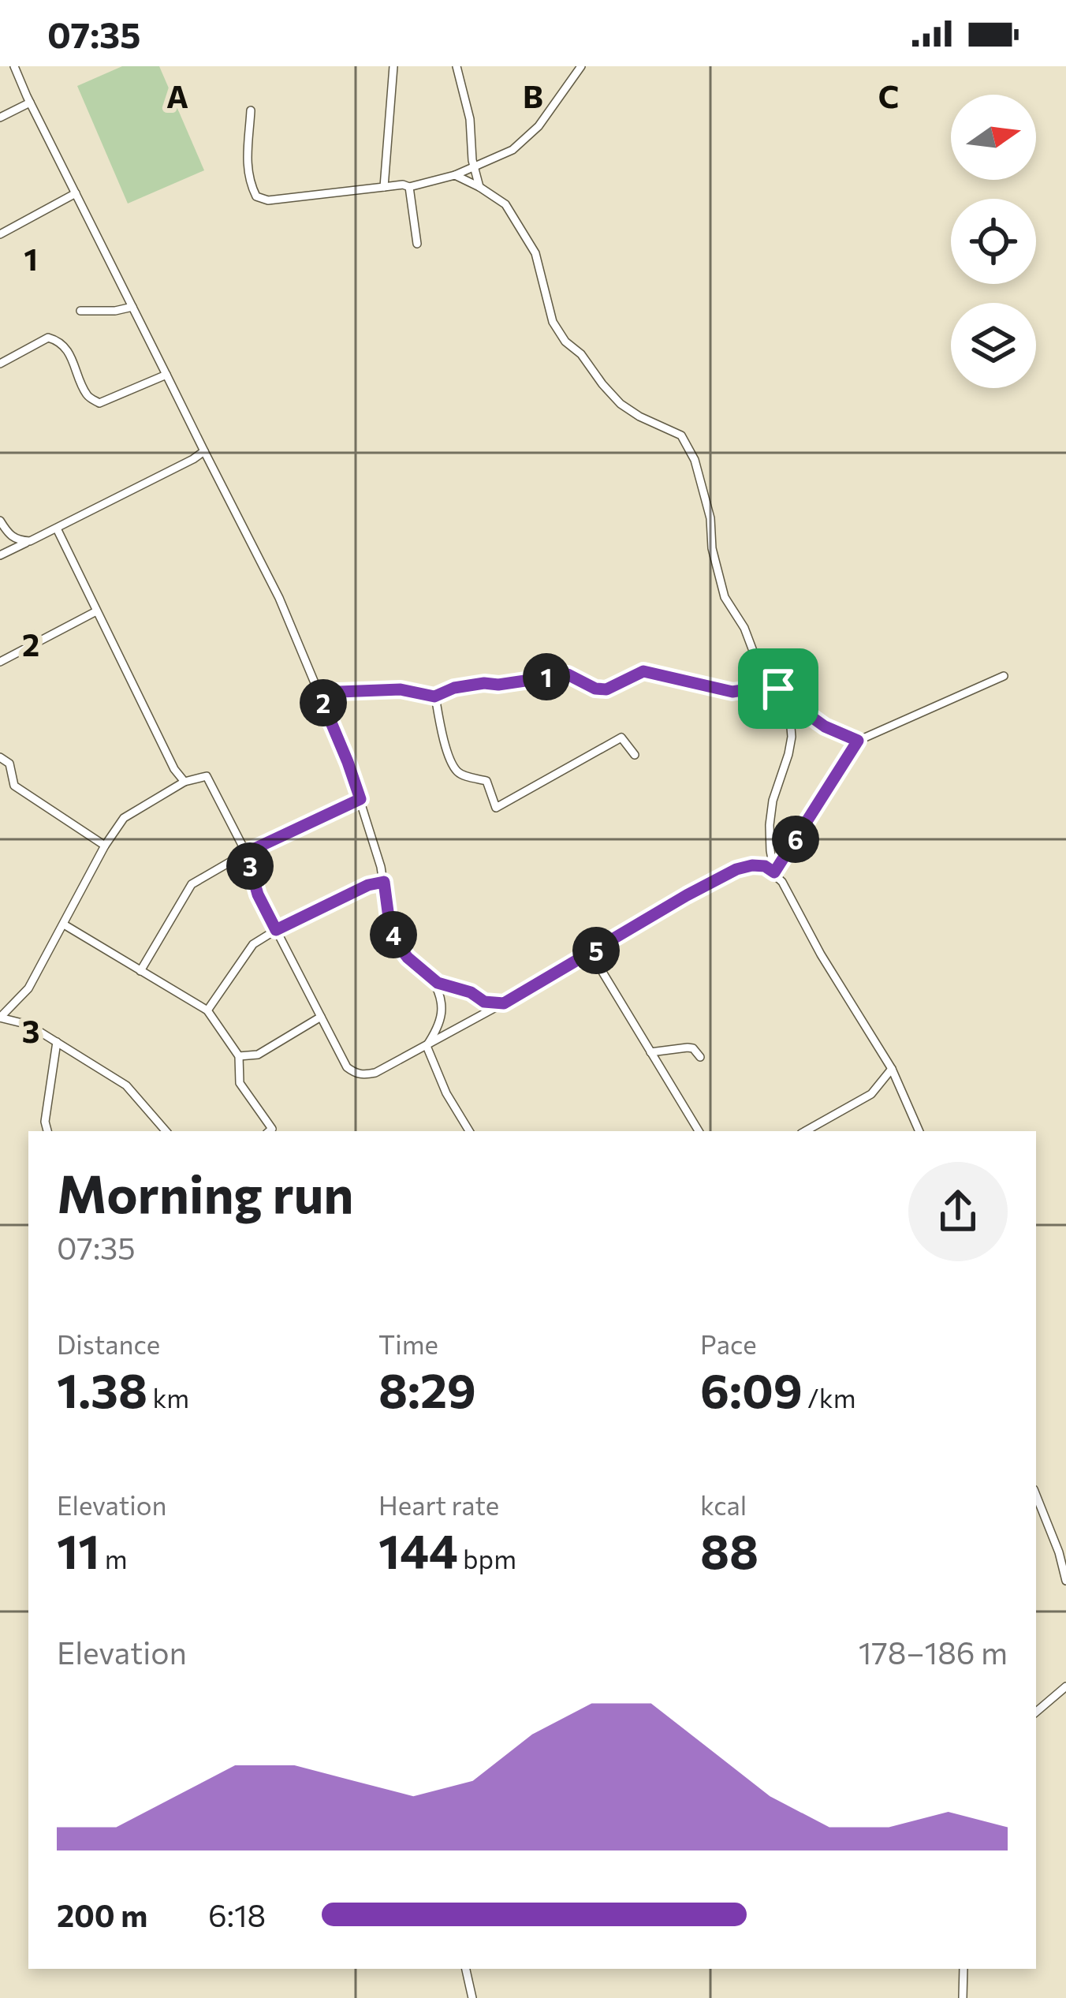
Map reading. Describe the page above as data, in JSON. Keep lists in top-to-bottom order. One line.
{"north":"right","page":{"status":"07:35","pins":["1","2","6","3","4","5"],"heading":["Morning run","07:35"],"stats":[["Distance","1.38 km"],["Time","8:29"],["Pace","6:09 /km"],["Elevation","11 m"],["Heart rate","144 bpm"],["kcal","88"]],"chart":["Elevation","178–186 m"],"list":[{"name":"200 m","note":"6:18"}]},"grid":{"columns":["A","B","C"],"rows":["1","2","3"]}}
